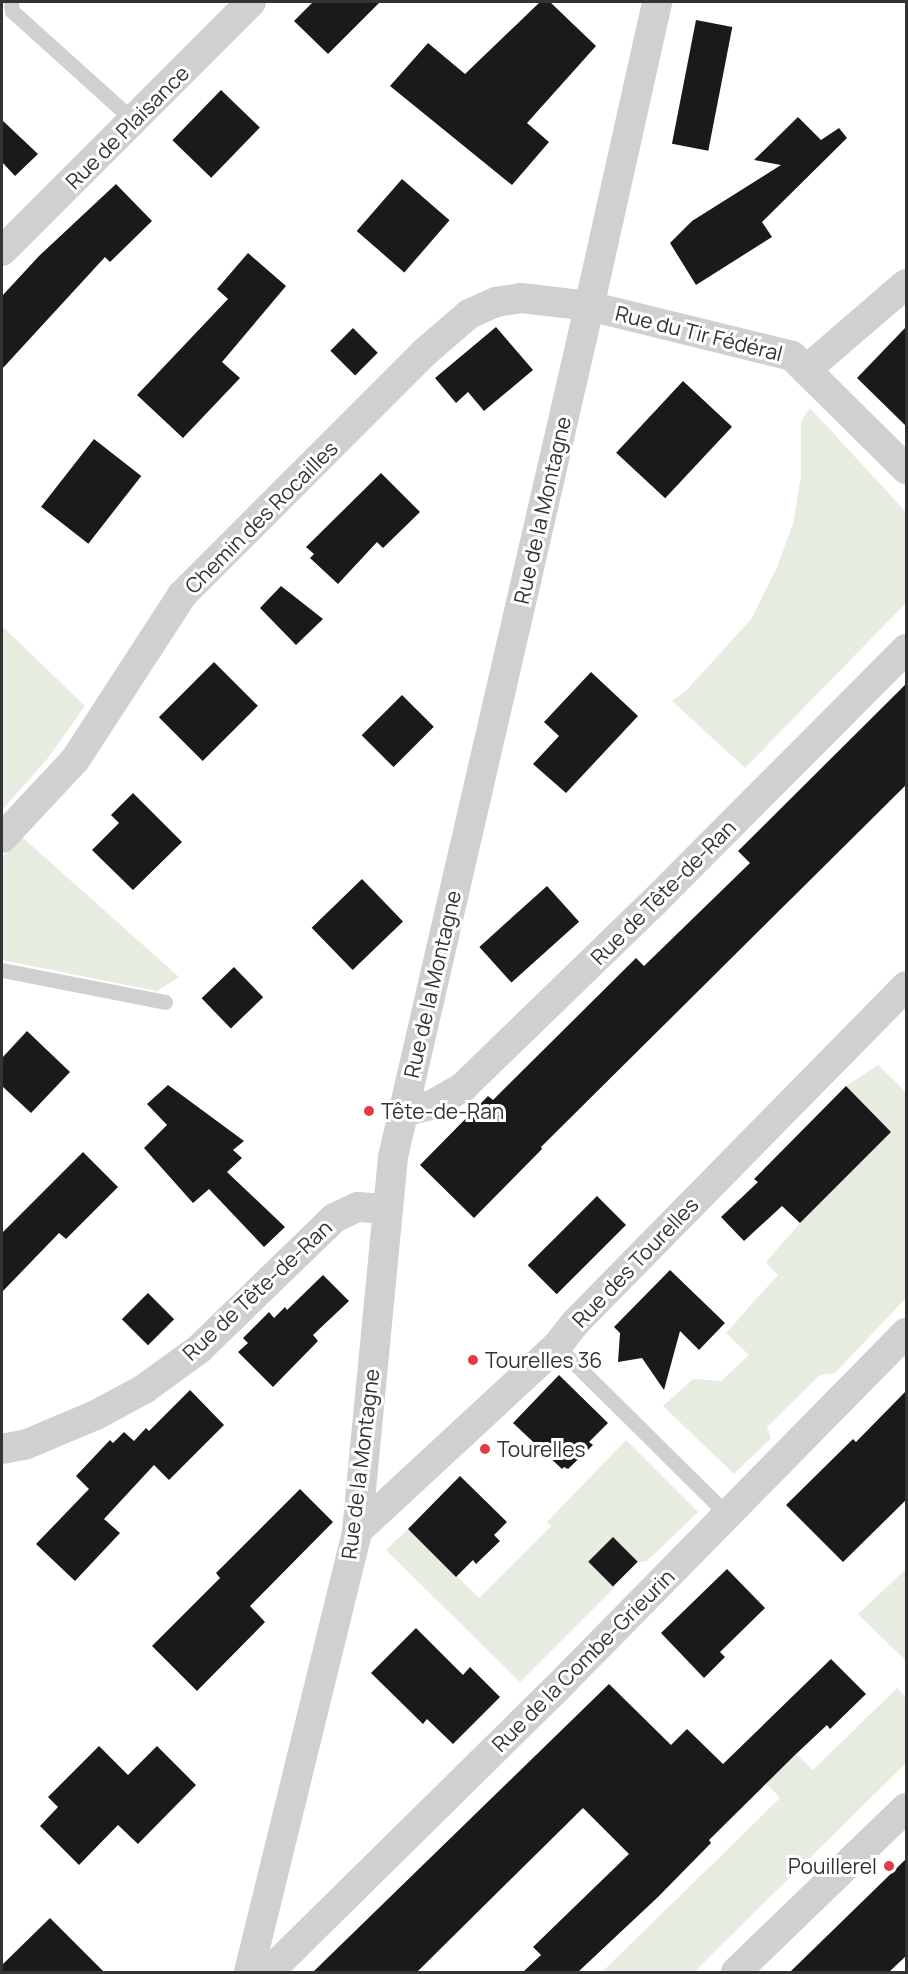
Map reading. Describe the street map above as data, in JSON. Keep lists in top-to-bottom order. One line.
{"streets":{"street":["Rue de Plaisance","Rue du Tir Fédéral","Rue de la Montagne","Chemin des Rocailles","Rue de Tête-de-Ran","Rue des Tourelles","Rue de la Combe-Grieurin"]},"crossings":[["Rue du Tir Fédéral","Rue de la Montagne"],["Rue du Tir Fédéral","Chemin des Rocailles"],["Rue de la Montagne","Chemin des Rocailles"],["Rue de la Montagne","Rue de Tête-de-Ran"],["Rue de la Montagne","Rue des Tourelles"],["Rue de la Montagne","Rue de la Combe-Grieurin"]],"places":["Tête-de-Ran","Tourelles 36","Tourelles","Pouillerel"]}
